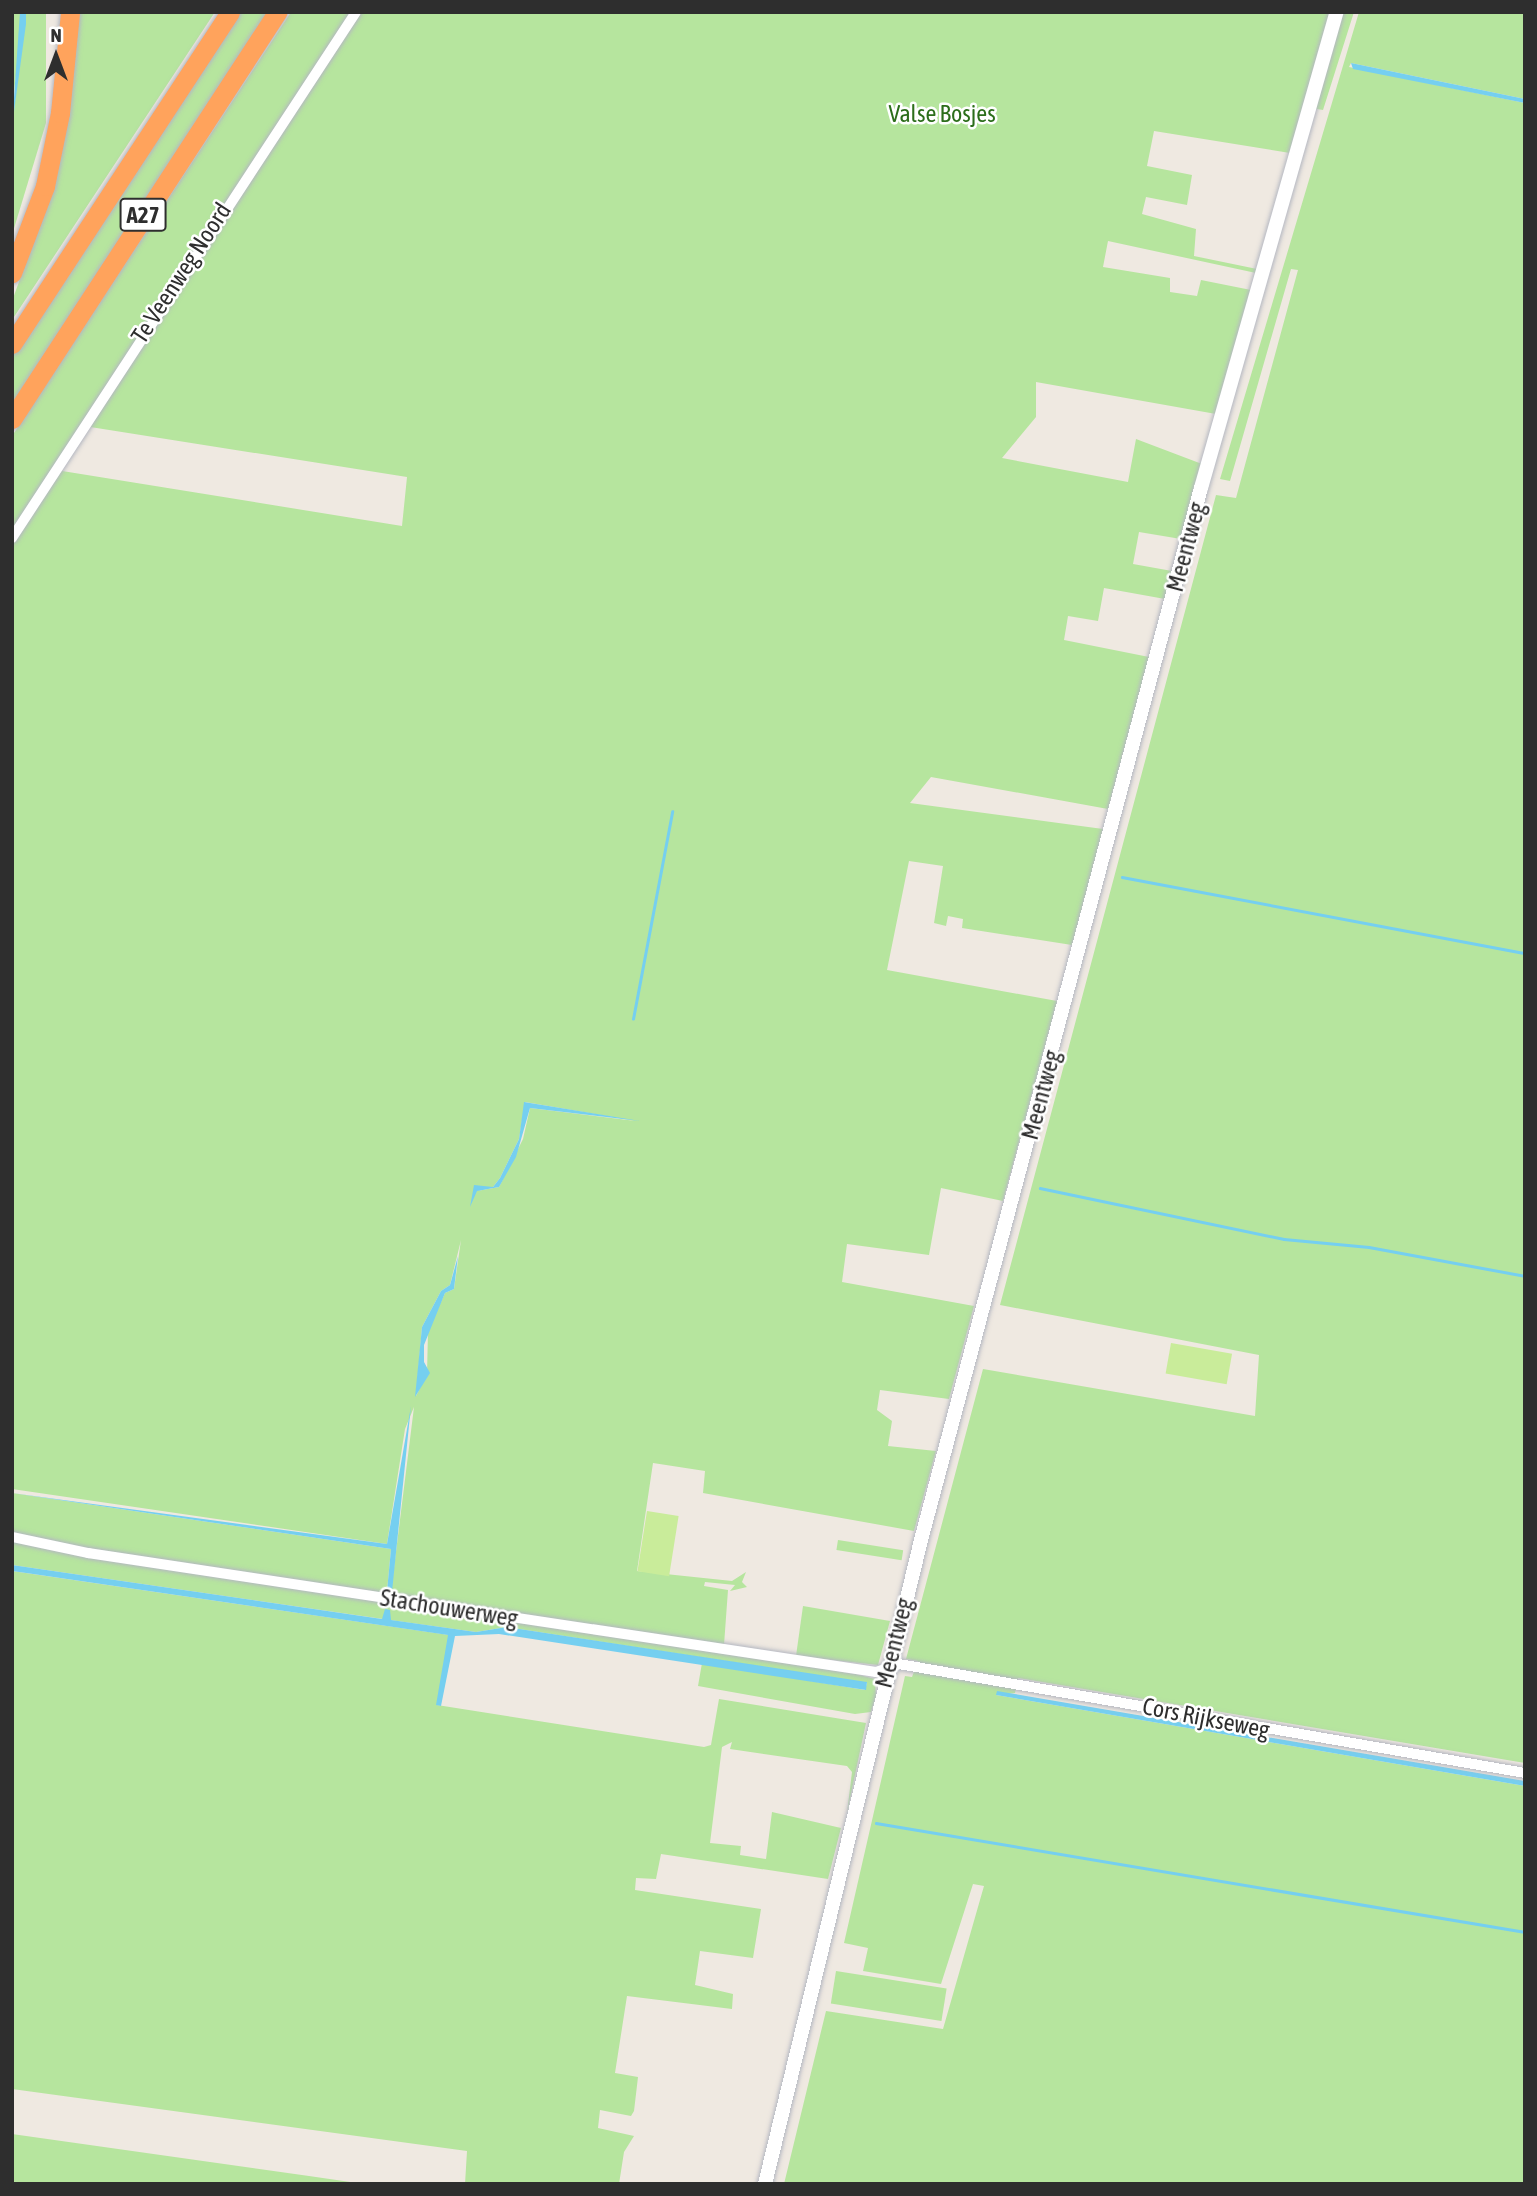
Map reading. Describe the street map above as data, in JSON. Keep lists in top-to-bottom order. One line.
{"streets":{"highway":["A27"],"street":["Te Veenweg Noord","Meentweg","Stachouwerweg","Cors Rijkseweg"]},"crossings":[["Meentweg","Stachouwerweg"],["Meentweg","Cors Rijkseweg"],["Stachouwerweg","Cors Rijkseweg"]],"parks":["Valse Bosjes"],"north":"top"}
